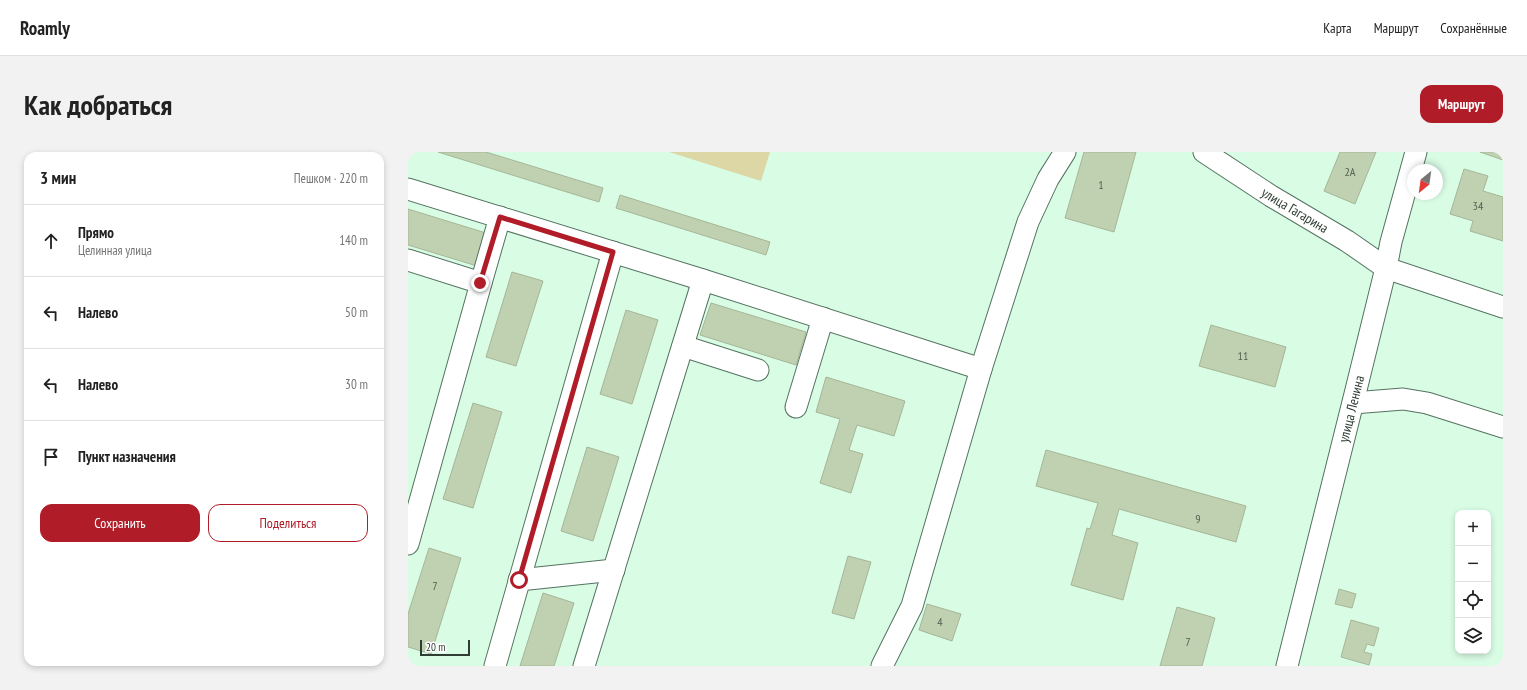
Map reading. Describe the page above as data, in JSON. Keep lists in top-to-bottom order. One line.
{"streets":{"street":["улица Гагарина","улица Ленина"]},"crossings":[["улица Гагарина","улица Ленина"]],"house_numbers":["2А","1","34","11","9","7","4","7"],"scale_bar":"20 m","north":"bottom left","page":{"header":"Roamly","nav":["Карта","Маршрут","Сохранённые"],"buttons":["Маршрут",["Сохранить","Поделиться"]],"title":"Как добраться","heading":["3 мин","Пешком · 220 m"],"list":[["Прямо","Целинная улица","140 m"],["Налево","50 m"],["Налево","30 m"],"Пункт назначения"],"map_buttons":["+","−"],"scale":"20 m"}}
